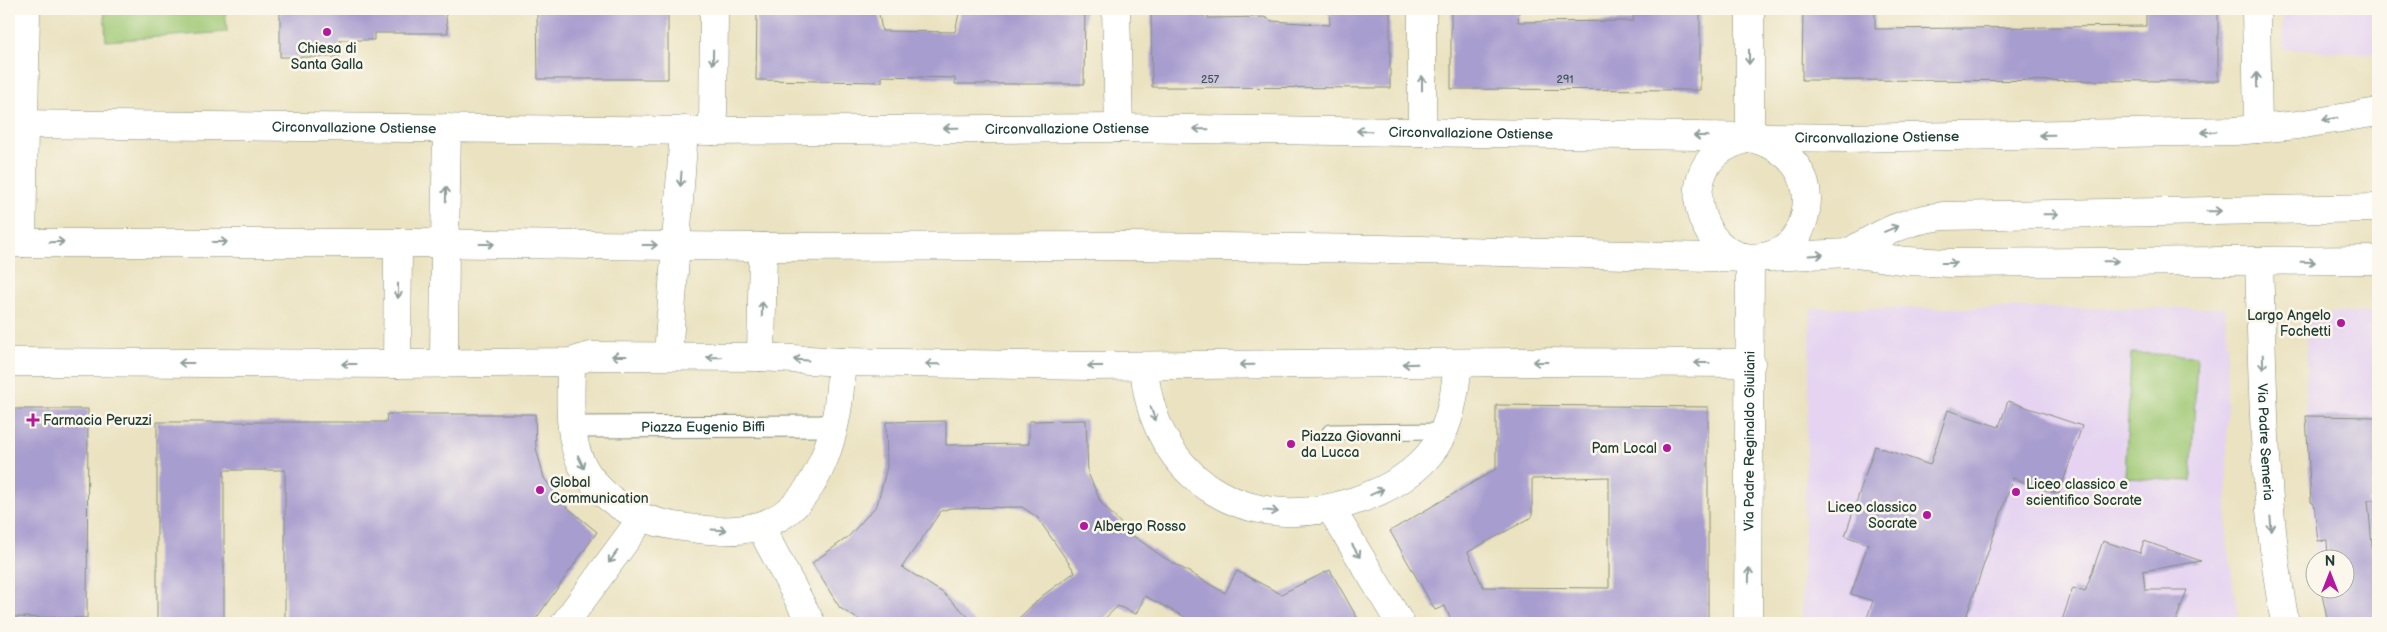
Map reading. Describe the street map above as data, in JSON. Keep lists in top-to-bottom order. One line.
{"streets":{"street":["Circonvallazione Ostiense","Piazza Eugenio Biffi","Via Padre Reginaldo Giuliani","Via Padre Semeria"]},"crossings":[["Circonvallazione Ostiense","Via Padre Reginaldo Giuliani"]],"one_way":["Via Padre Reginaldo Giuliani","Via Padre Semeria"],"places":{"other":["Chiesa di Santa Galla","Largo Angelo Fochetti","Piazza Giovanni da Lucca","Pam Local","Global Communication","Liceo classico e scientifico Socrate","Liceo classico Socrate","Albergo Rosso"],"health":["Farmacia Peruzzi"]},"house_numbers":["257","291"],"north":"top"}
